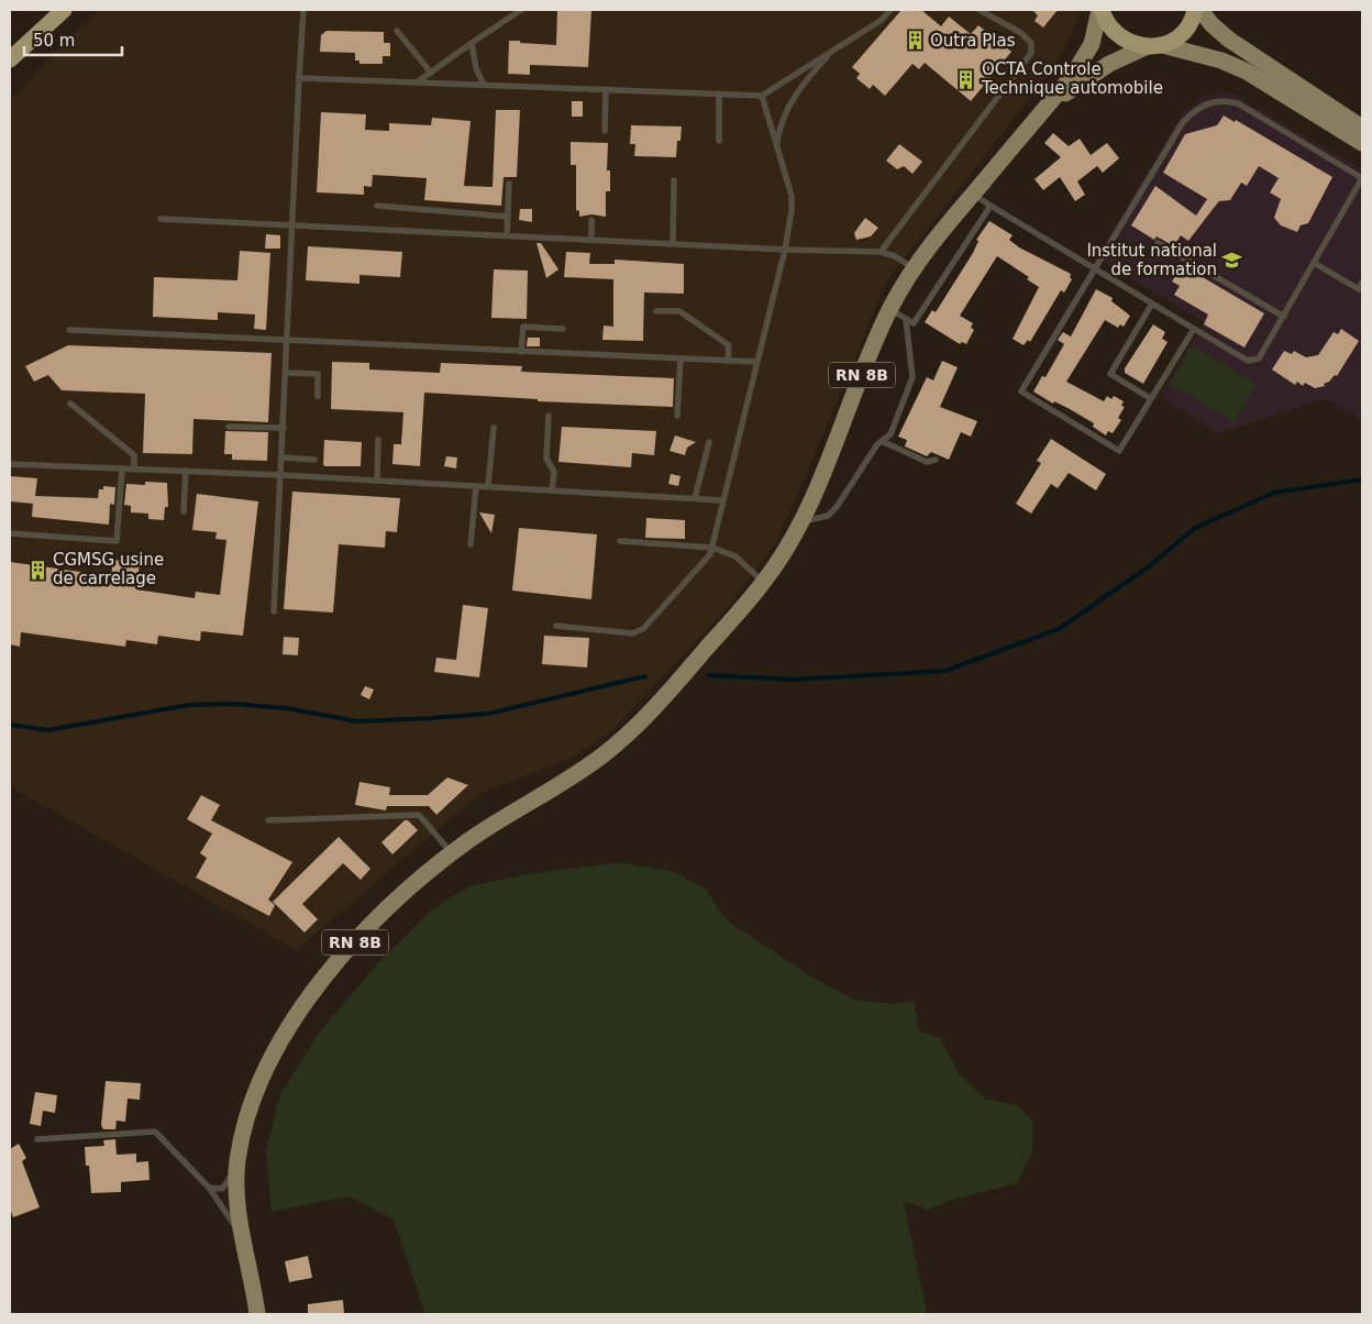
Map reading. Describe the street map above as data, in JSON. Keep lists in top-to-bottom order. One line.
{"streets":{"main road":["RN 8B"]},"places":{"building":["Outra Plas","OCTA Controle Technique automobile","CGMSG usine de carrelage"],"school or university":["Institut national de formation"]},"scale_bar":"50 m"}
